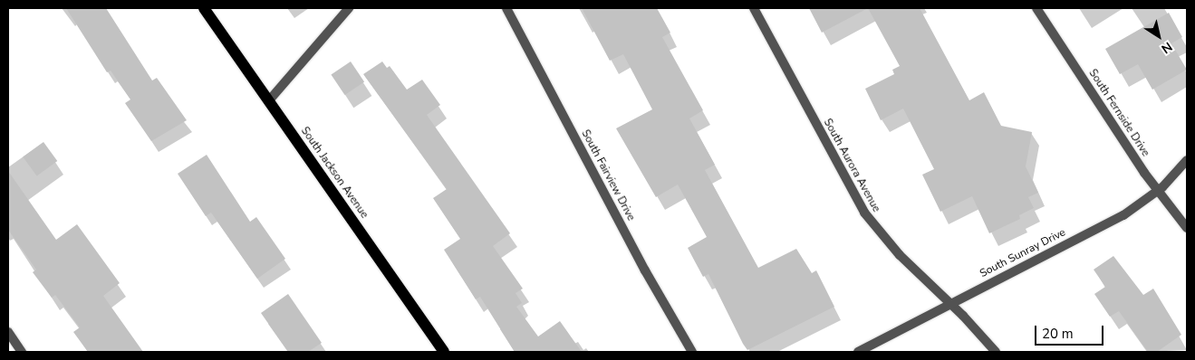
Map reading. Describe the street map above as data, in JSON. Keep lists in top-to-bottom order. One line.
{"streets":{"main road":["South Jackson Avenue"],"street":["South Fernside Drive","South Aurora Avenue","South Fairview Drive","South Sunray Drive"]},"crossings":[["South Fernside Drive","South Sunray Drive"],["South Aurora Avenue","South Sunray Drive"]],"scale_bar":"20 m","north":"bottom right"}
